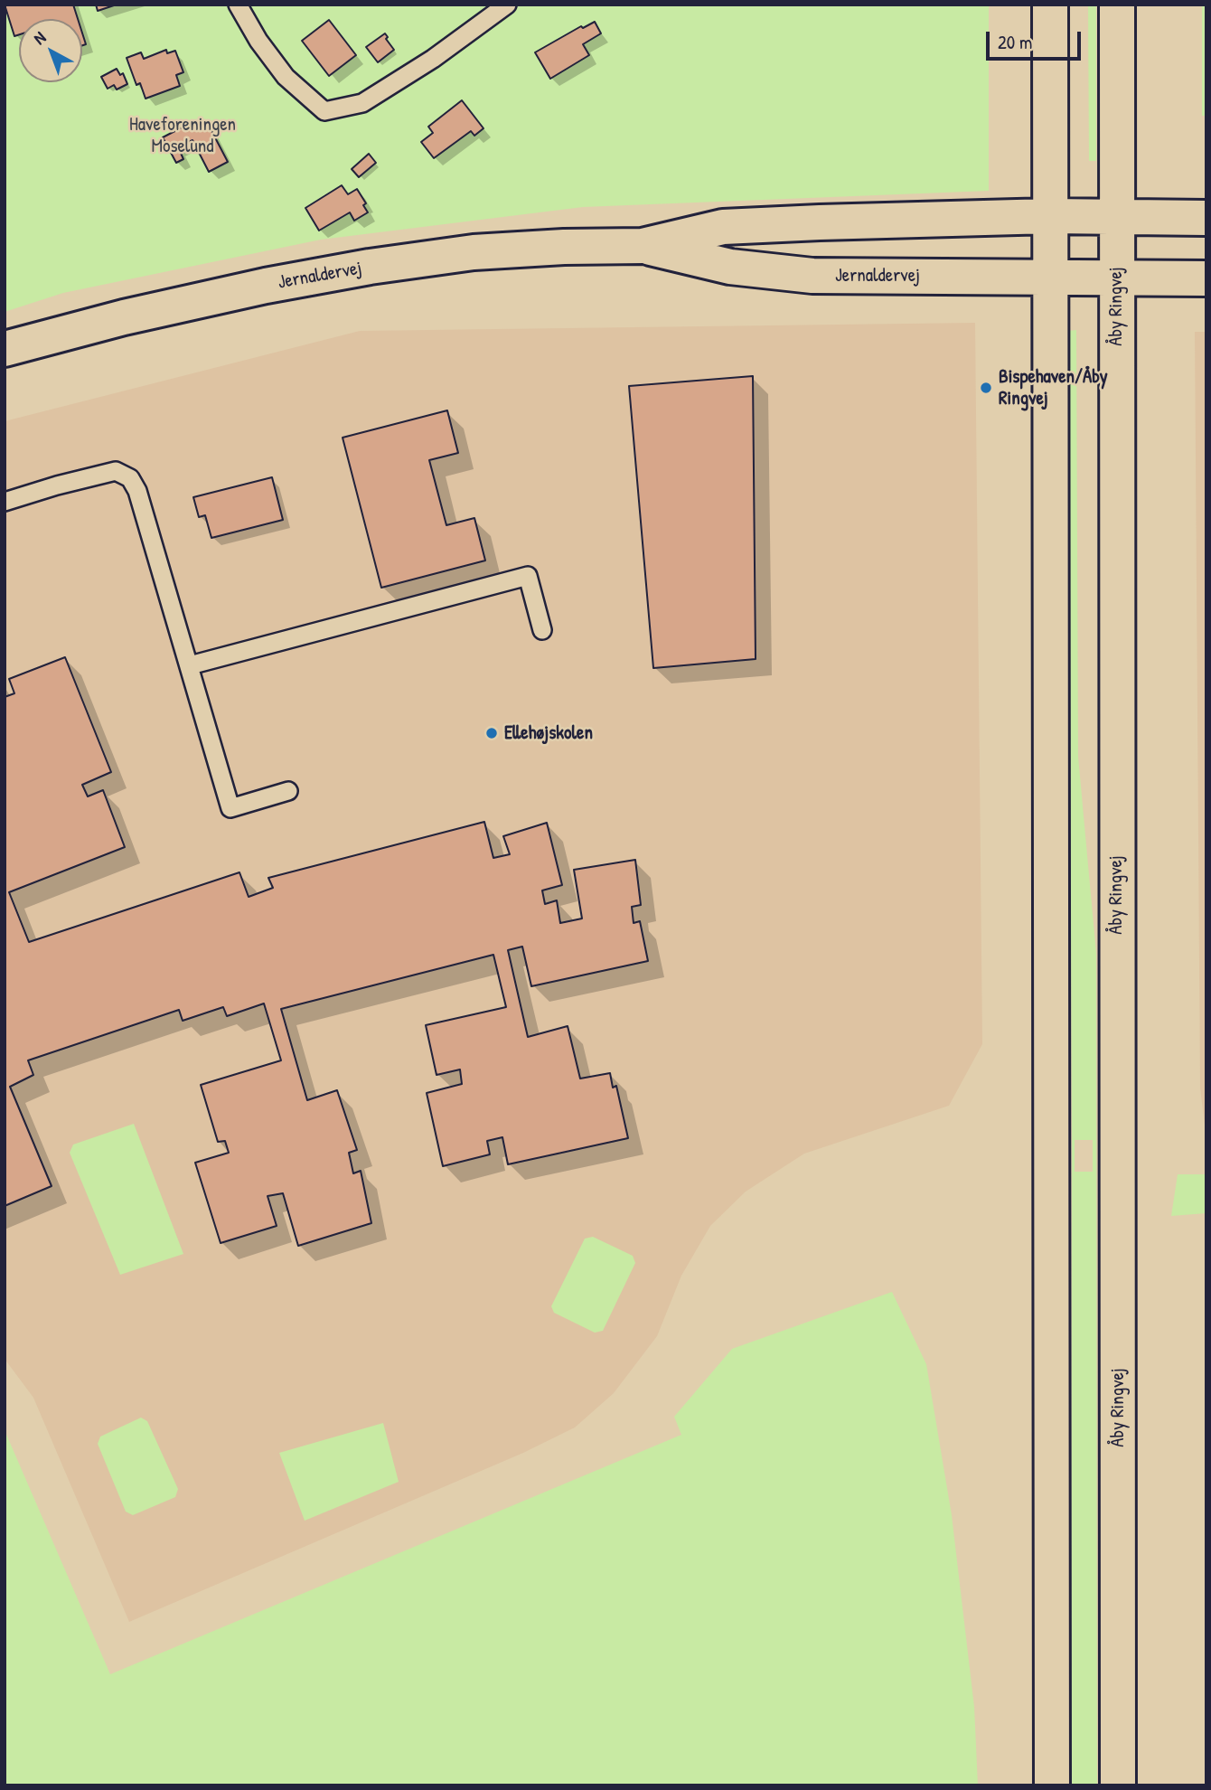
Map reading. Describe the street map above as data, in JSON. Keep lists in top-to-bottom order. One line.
{"streets":{"main road":["Jernaldervej","Åby Ringvej"]},"crossings":[["Jernaldervej","Åby Ringvej"]],"parks":["Haveforeningen Moselund"],"places":["Bispehaven/Åby Ringvej","Ellehøjskolen"],"scale_bar":"20 m","north":"top left"}
